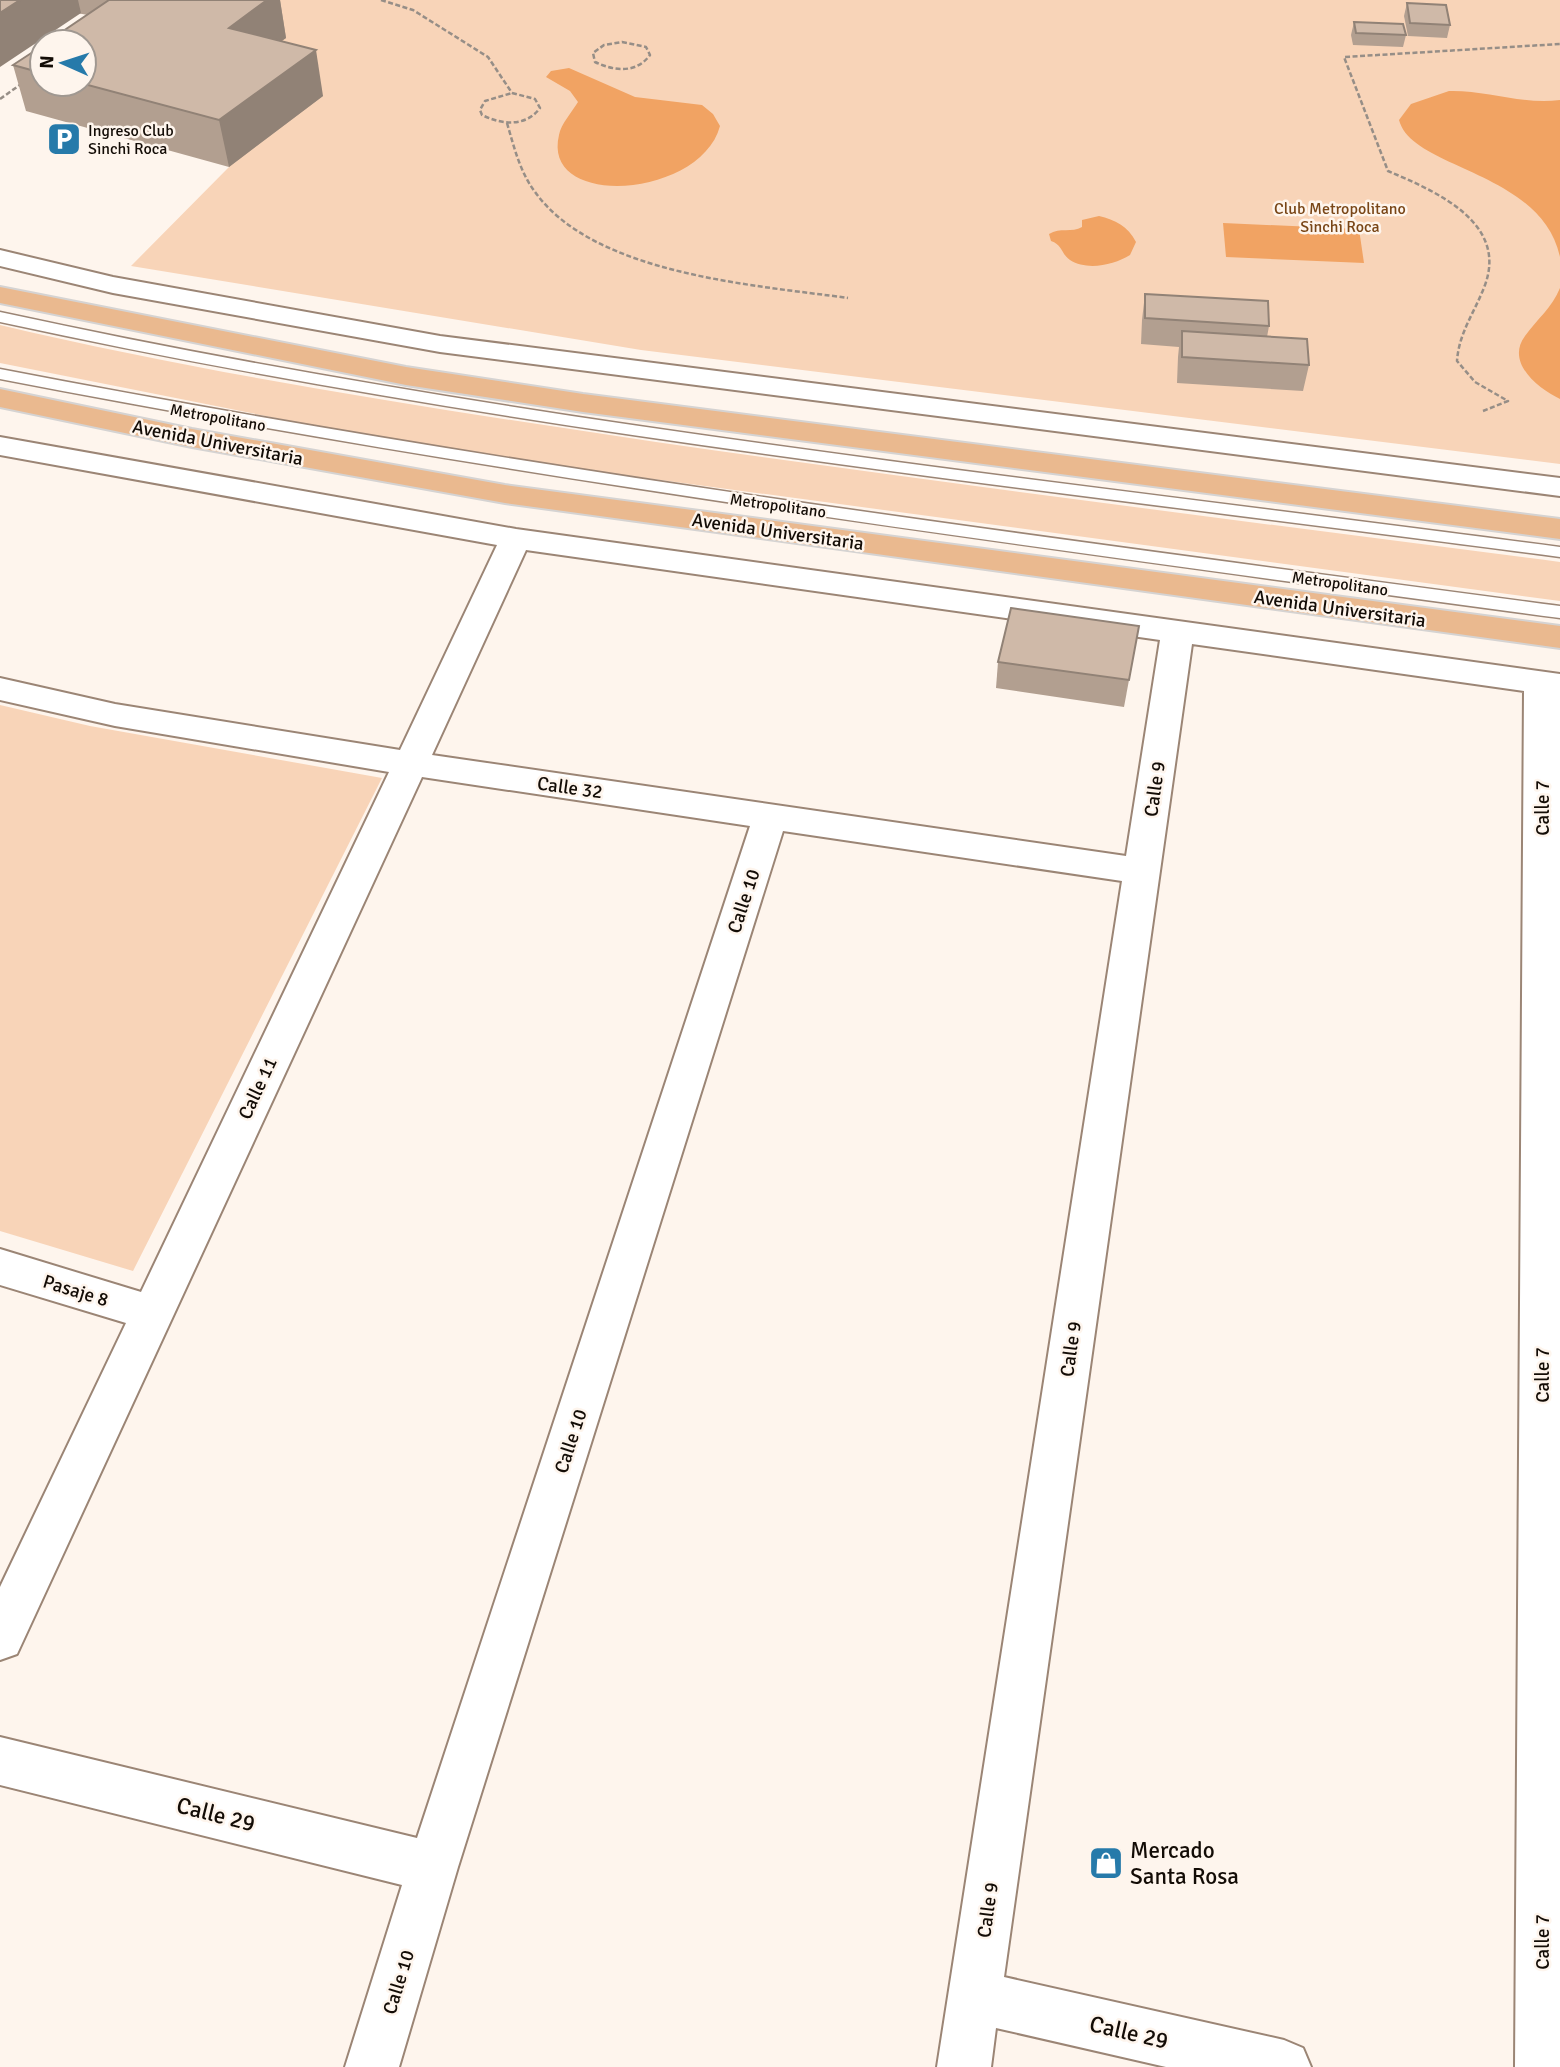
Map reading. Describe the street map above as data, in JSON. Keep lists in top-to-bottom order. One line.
{"streets":{"main road":["Avenida Universitaria"],"street":["Calle 32","Calle 9","Calle 7","Calle 10","Calle 11","Pasaje 8","Calle 29"],"lane":["Metropolitano"]},"crossings":[["Calle 32","Calle 9"],["Calle 32","Calle 10"],["Calle 32","Calle 11"],["Calle 9","Calle 29"],["Calle 10","Calle 29"],["Calle 11","Pasaje 8"]],"parks":["Club Metropolitano Sinchi Roca"],"places":{"parking":["Ingreso Club Sinchi Roca"],"shop":["Mercado Santa Rosa"]},"north":"left"}
